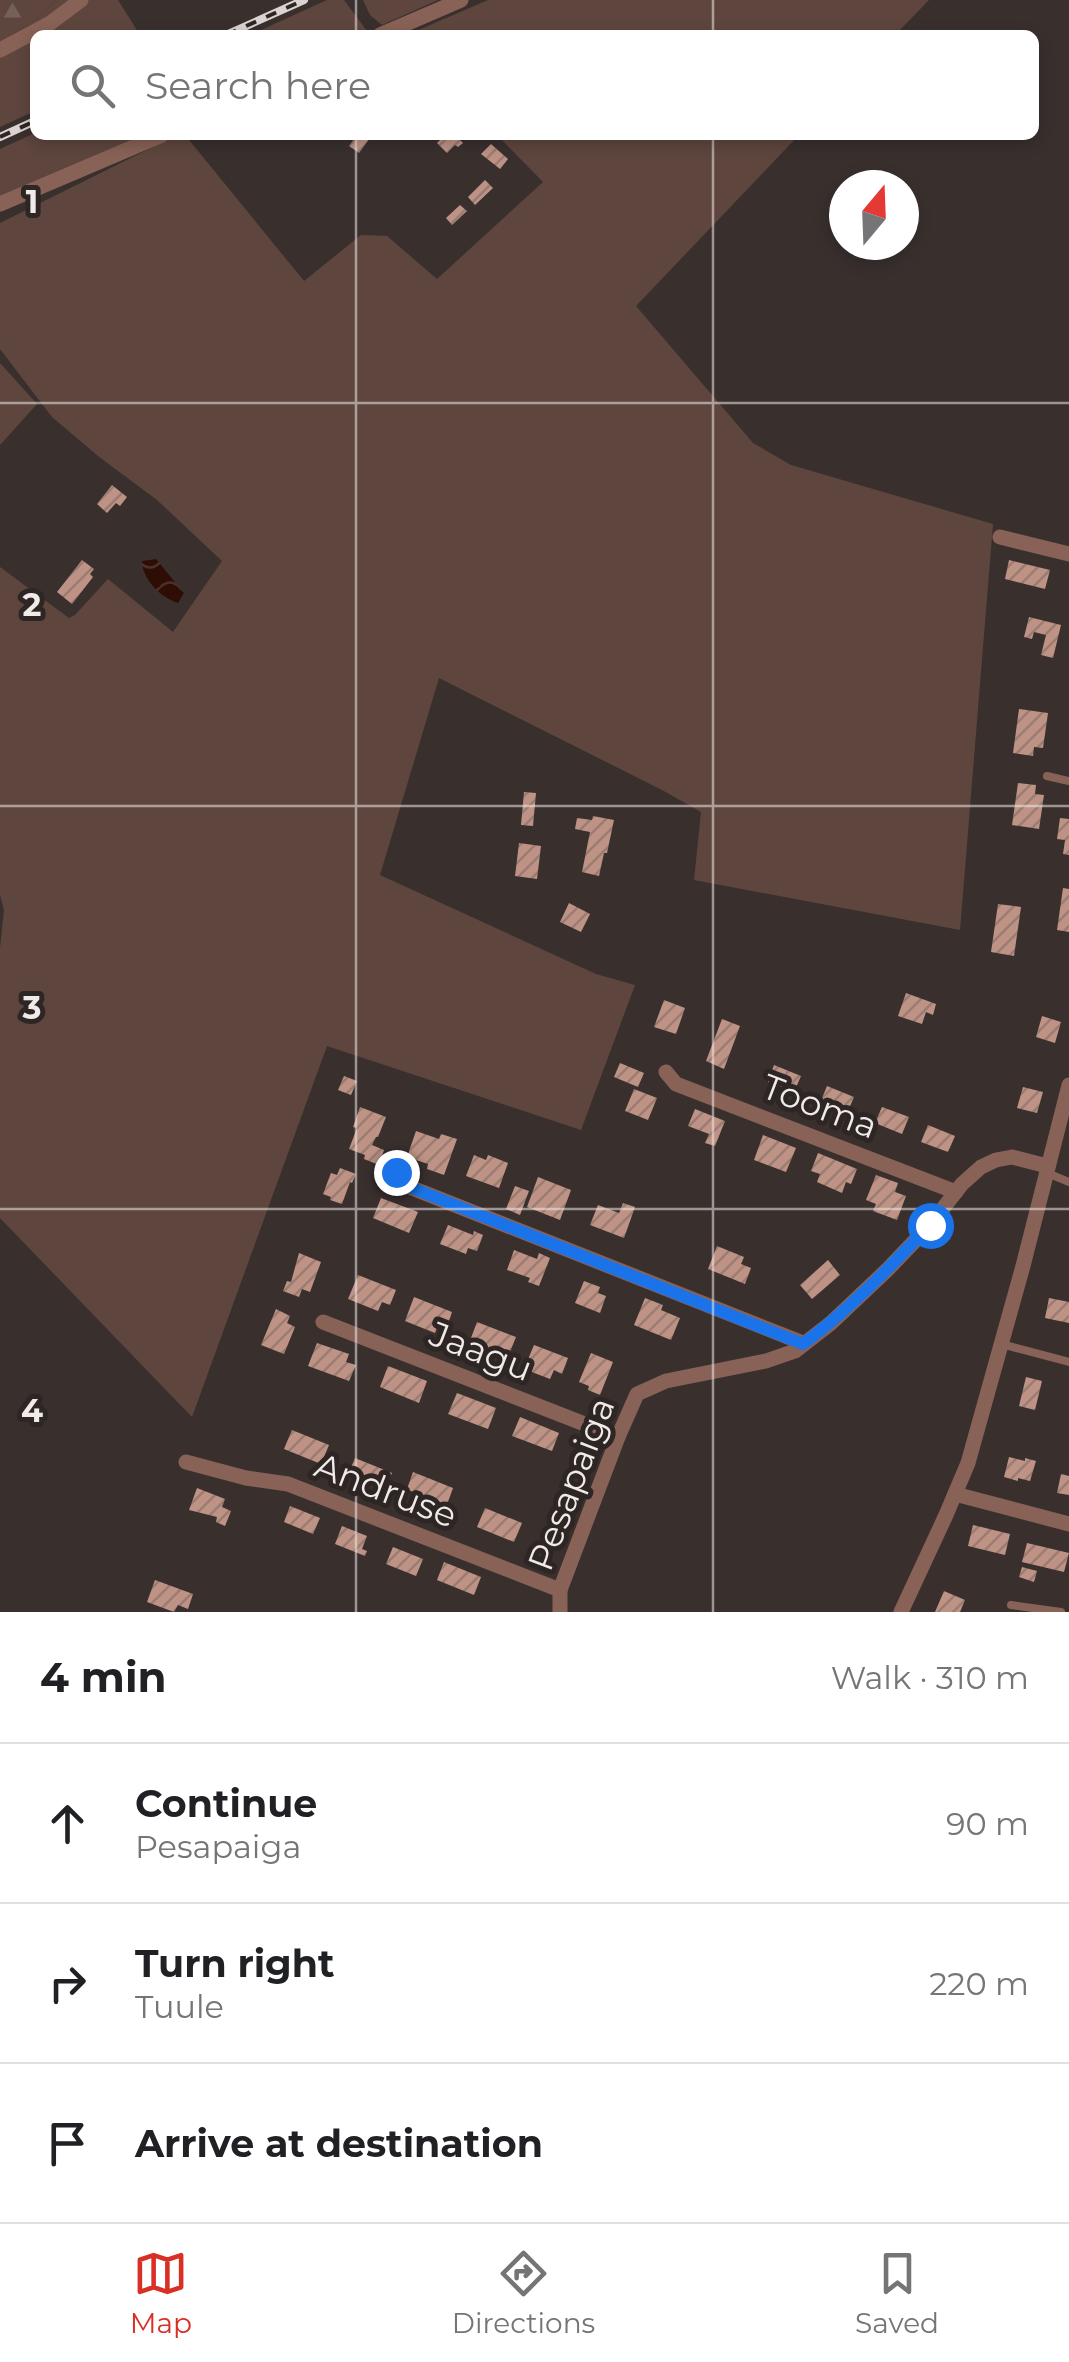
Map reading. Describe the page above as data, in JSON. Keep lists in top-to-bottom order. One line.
{"streets":{"street":["Tooma","Jaagu","Pesapaiga","Andruse"]},"crossings":[["Tooma","Pesapaiga"],["Jaagu","Pesapaiga"],["Pesapaiga","Andruse"]],"north":"top","page":{"search":"Search here","heading":["4 min","Walk · 310 m"],"list":[["Continue","Pesapaiga","90 m"],["Turn right","Tuule","220 m"],"Arrive at destination"],"nav":["Map","Directions","Saved"]},"grid":{"rows":["1","2","3","4"]}}
